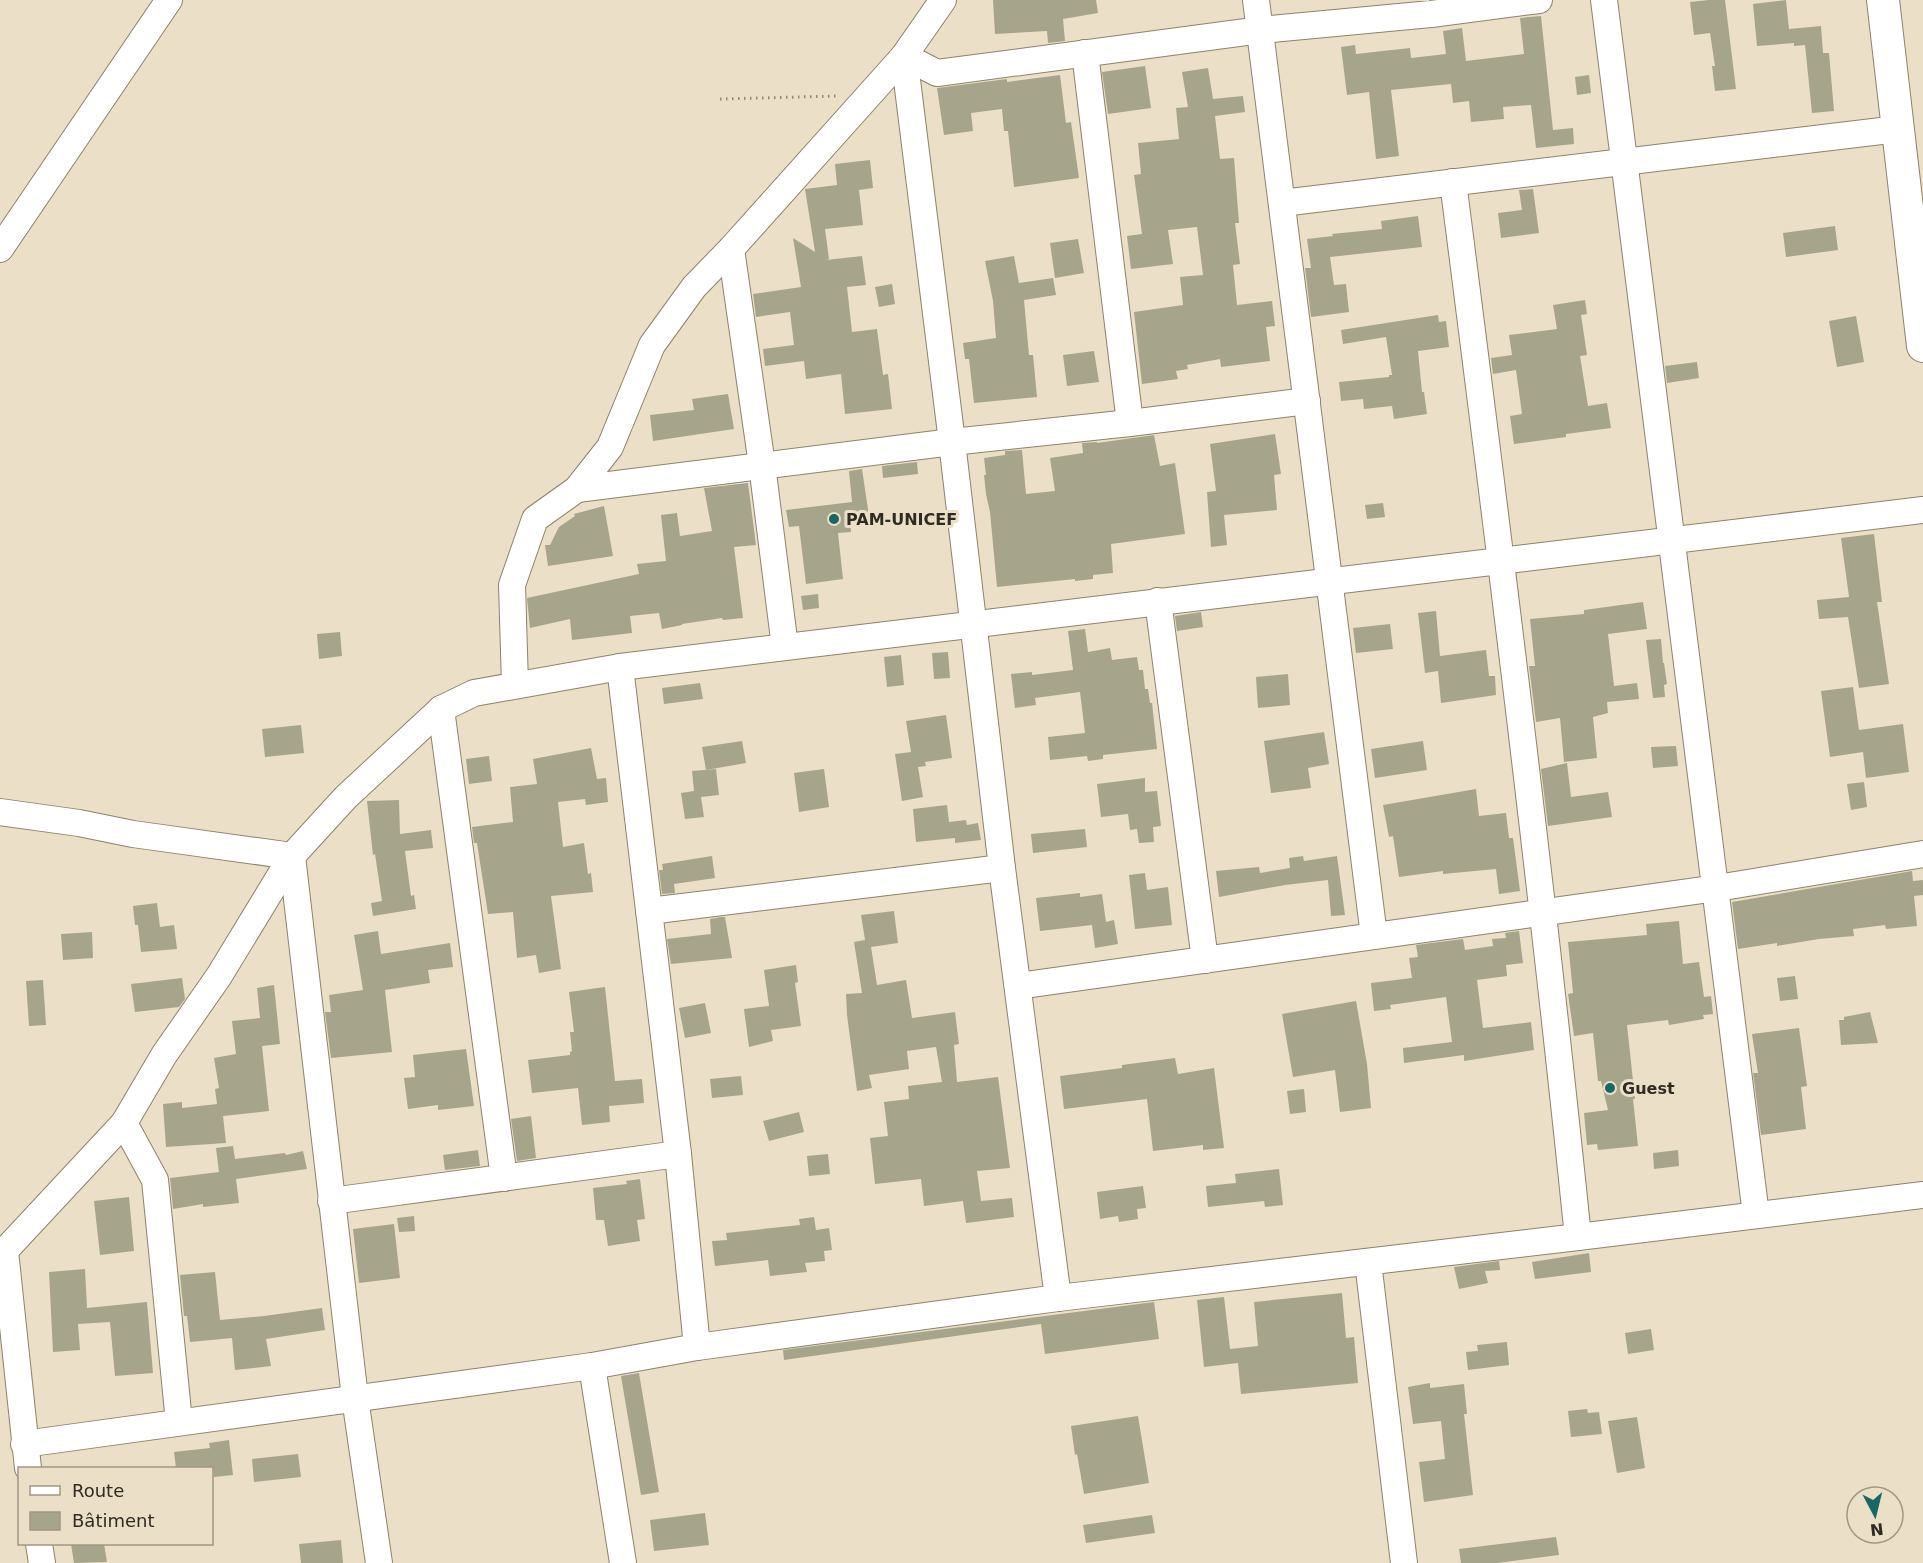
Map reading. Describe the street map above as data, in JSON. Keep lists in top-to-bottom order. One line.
{"places":["PAM-UNICEF","Guest"],"legend":["Route","Bâtiment"],"north":"bottom"}
